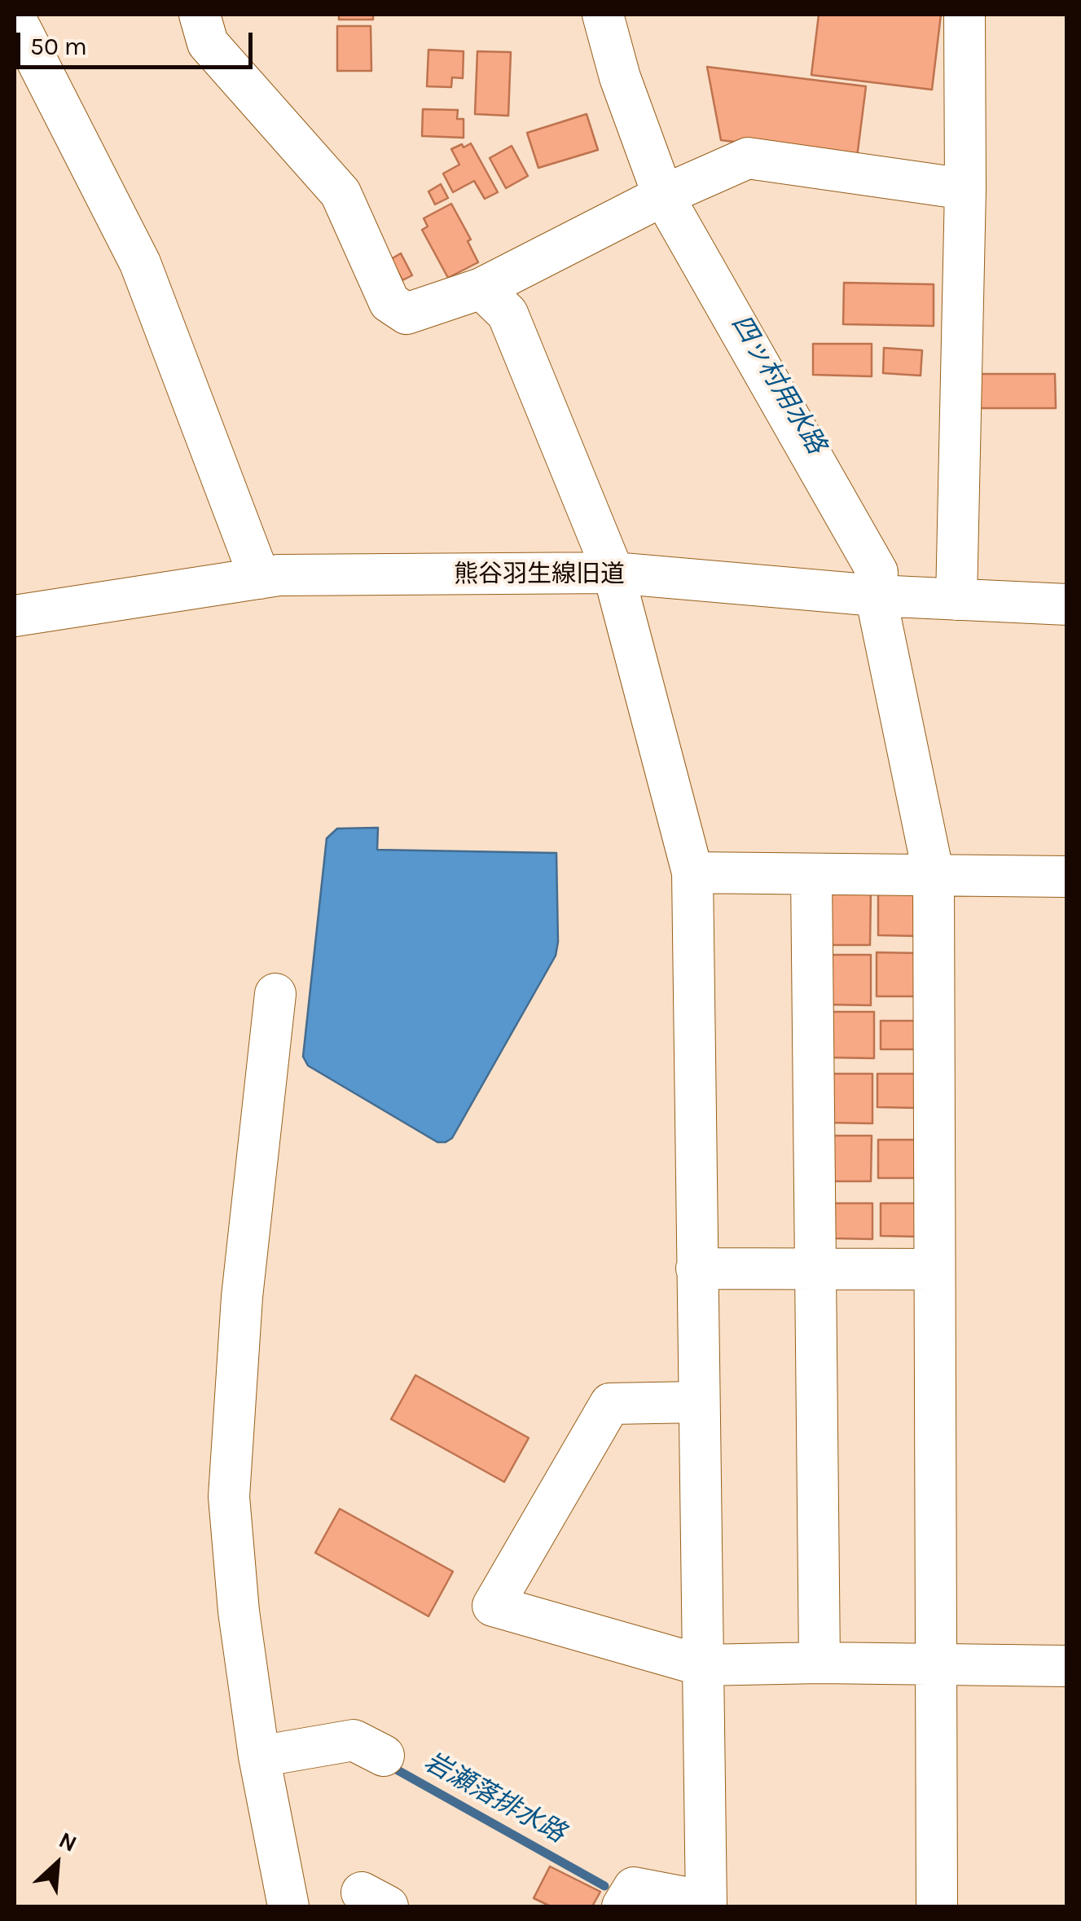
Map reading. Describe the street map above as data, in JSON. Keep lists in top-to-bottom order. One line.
{"streets":{"street":["熊谷羽生線旧道"]},"water":["四ッ村用水路","岩瀬落排水路"],"scale_bar":"50 m","north":"top right"}
